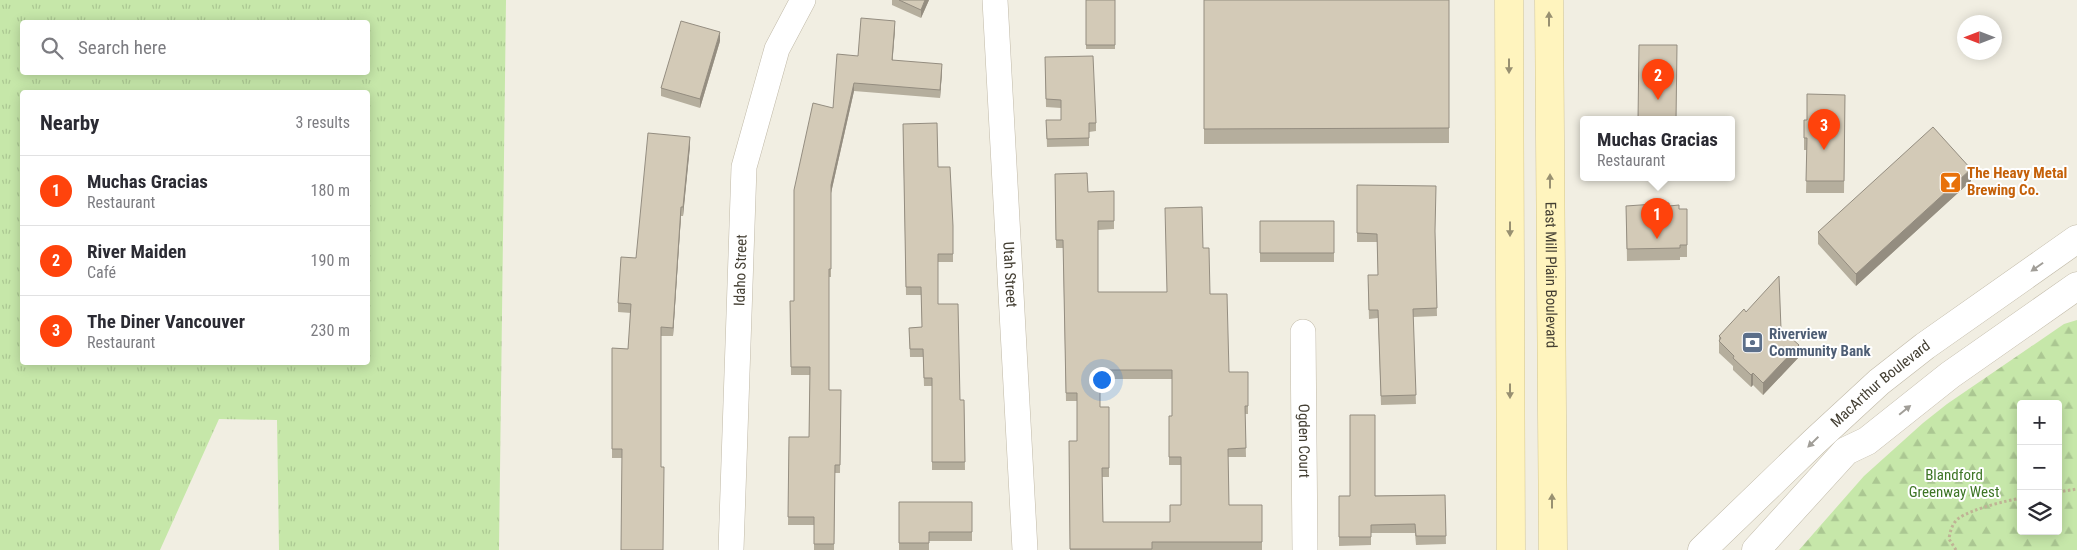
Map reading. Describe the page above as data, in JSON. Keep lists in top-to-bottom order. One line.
{"streets":{"main road":["East Mill Plain Boulevard"],"street":["Idaho Street","Utah Street","MacArthur Boulevard","Ogden Court"]},"parks":["Blandford Greenway West"],"places":{"bar":["The Heavy Metal Brewing Co."],"bank":["Riverview Community Bank"]},"north":"left","page":{"search":"Search here","pins":["2","3","1"],"heading":["Nearby","3 results"],"popup":["Muchas Gracias","Restaurant"],"list":[{"mark":"1","name":"Muchas Gracias","note":"Restaurant","value":"180 m"},{"mark":"2","name":"River Maiden","note":"Café","value":"190 m"},{"mark":"3","name":"The Diner Vancouver","note":"Restaurant","value":"230 m"}],"map_buttons":["+","−"]}}
